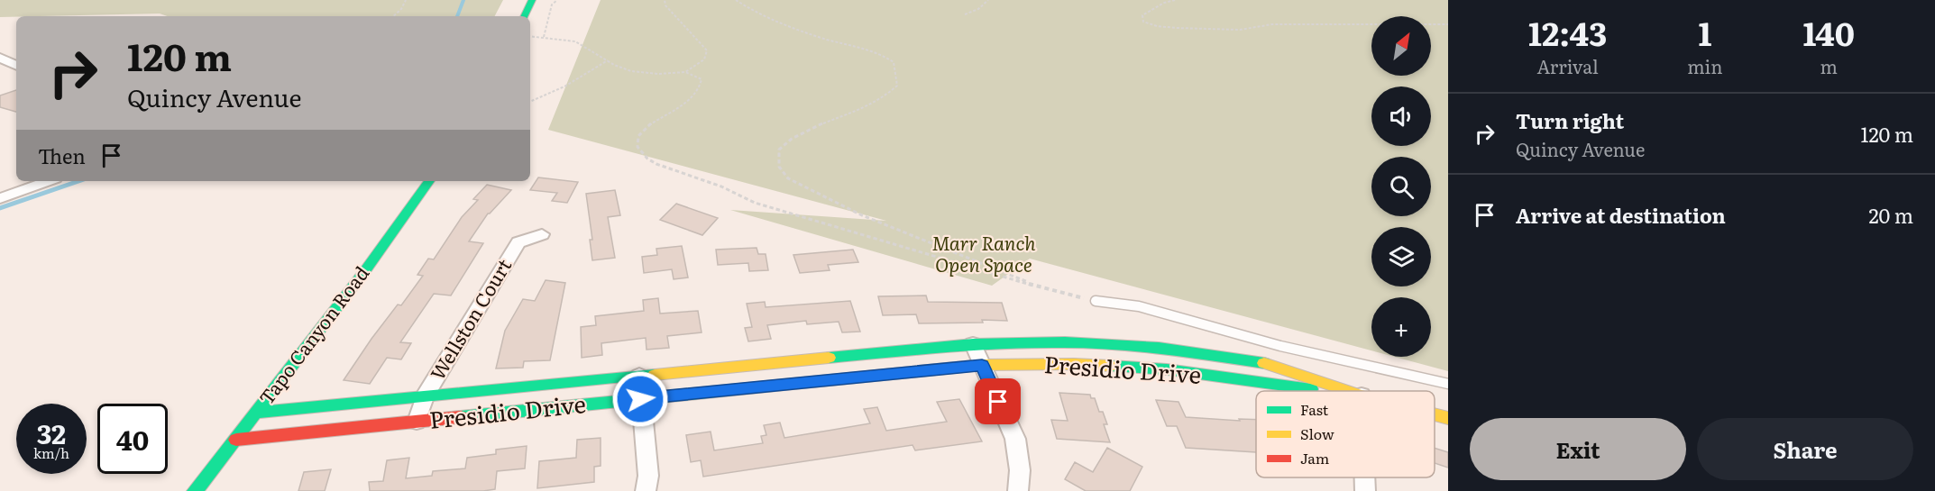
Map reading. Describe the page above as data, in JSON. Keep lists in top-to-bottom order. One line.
{"streets":{"street":["Wellston Court","Tapo Canyon Road","Presidio Drive"]},"crossings":[["Wellston Court","Presidio Drive"],["Tapo Canyon Road","Presidio Drive"]],"parks":["Marr Ranch Open Space"],"legend":["Fast","Slow","Jam"],"north":"top right","page":{"eta":["12:43","Arrival","1","min","140","m"],"map_buttons":"+","turn":["120 m","Quincy Avenue"],"list":[{"name":"Turn right","note":"Quincy Avenue","value":"120 m"},{"name":"Arrive at destination","value":"20 m"}],"then":"Then","speed":"32 km/h","limit":"40","buttons":["Exit","Share"]}}
